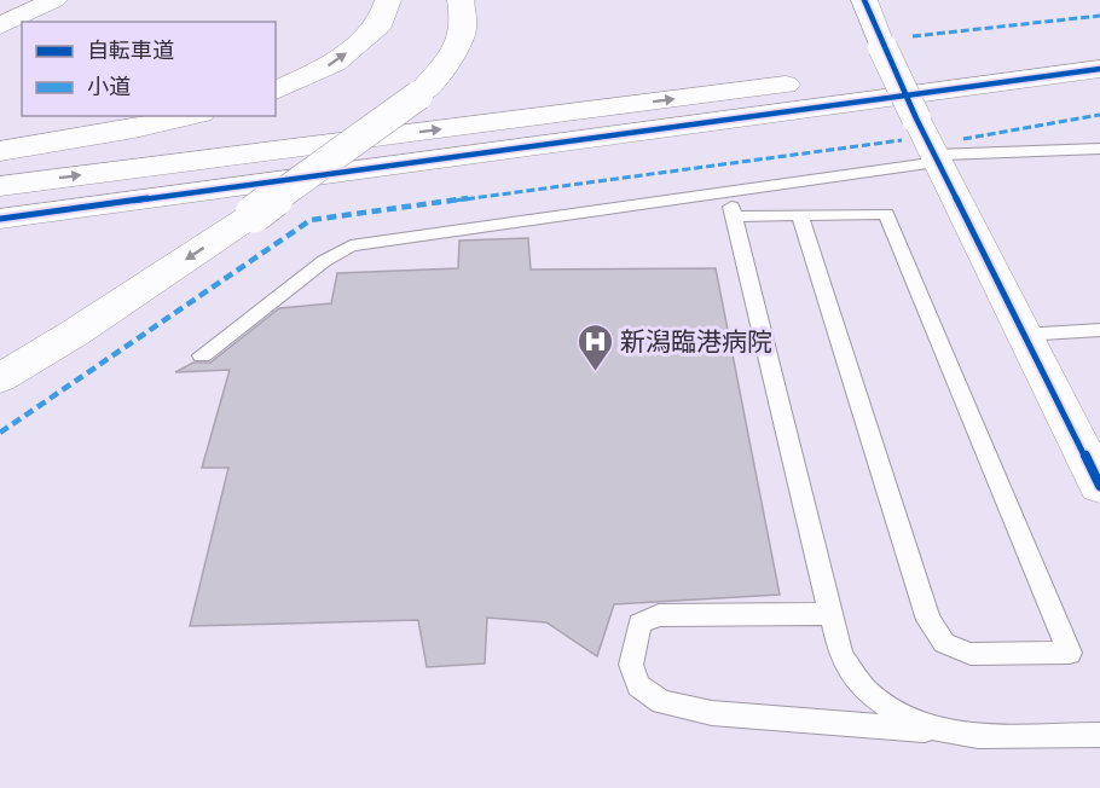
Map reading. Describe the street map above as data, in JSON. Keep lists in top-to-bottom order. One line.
{"places":{"hospital":["新潟臨港病院"]},"legend":["自転車道","小道"]}
